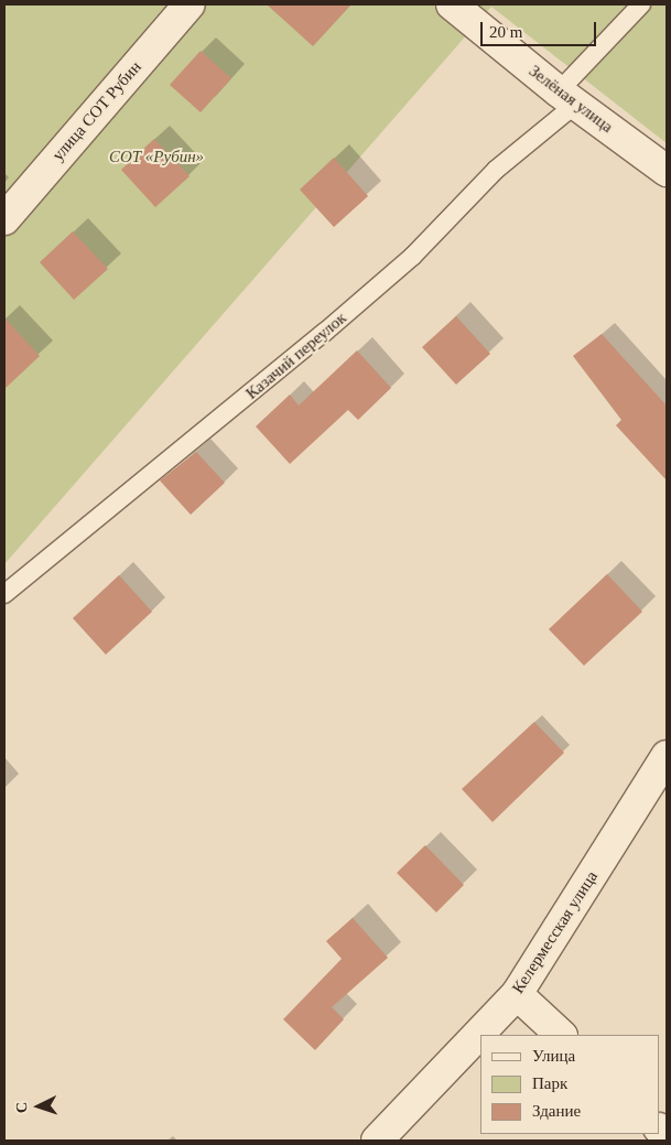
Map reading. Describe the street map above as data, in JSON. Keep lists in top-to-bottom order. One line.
{"streets":{"street":["Зелёная улица","улица СОТ Рубин","Келермесская улица"],"lane":["Казачий переулок"]},"crossings":[["Зелёная улица","Казачий переулок"]],"parks":["СОТ «Рубин»"],"legend":["Улица","Парк","Здание"],"scale_bar":"20 m","north":"left"}
